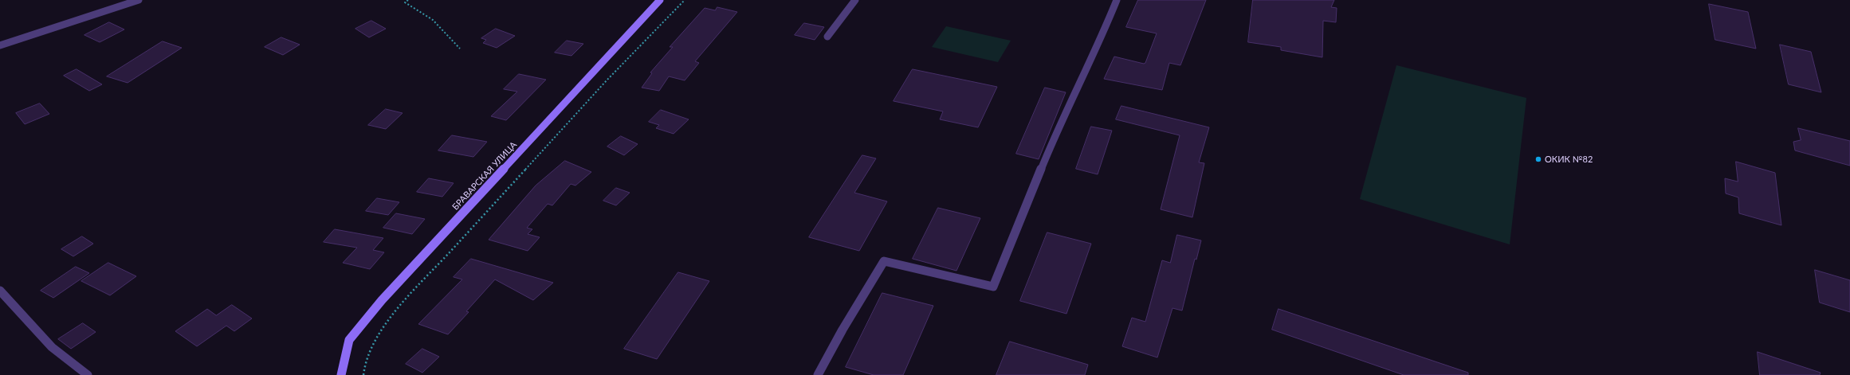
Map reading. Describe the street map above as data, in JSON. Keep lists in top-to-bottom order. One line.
{"streets":{"main road":["БРАВАРСКАЯ УЛИЦА"]},"places":["ОКИК №82"]}
